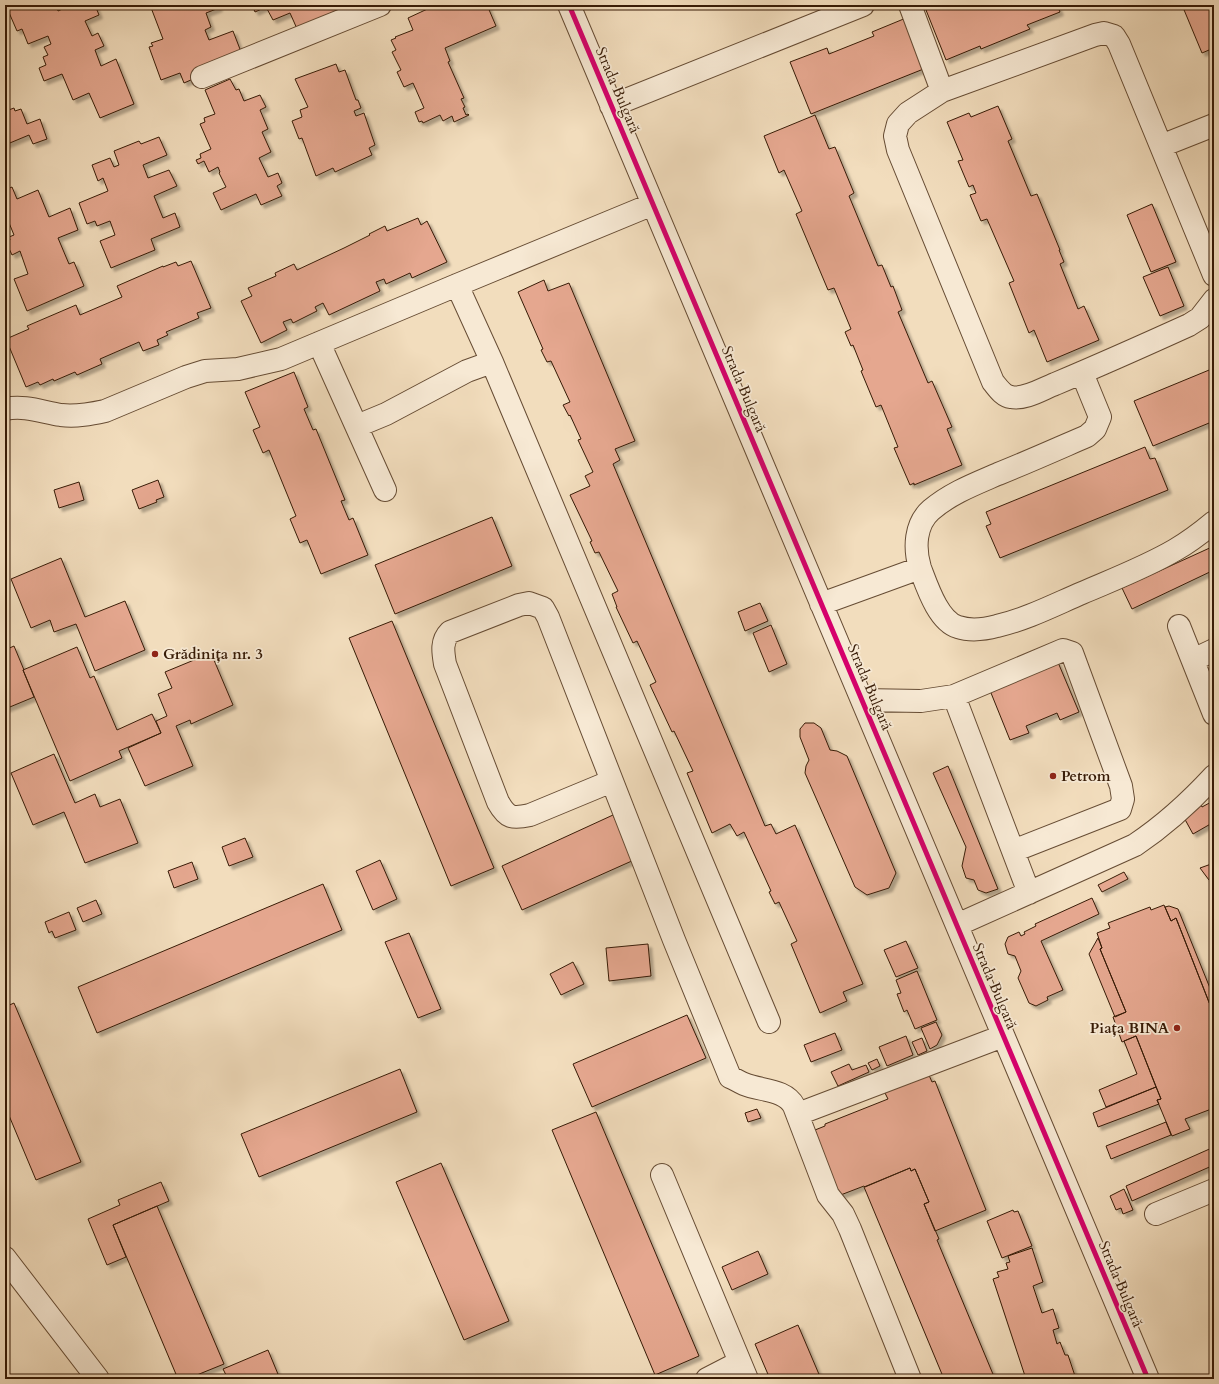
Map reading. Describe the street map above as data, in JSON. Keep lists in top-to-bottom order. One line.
{"streets":{"street":["Strada Bulgară"]},"places":["Grădinița nr. 3","Petrom","Piața BINA"]}
